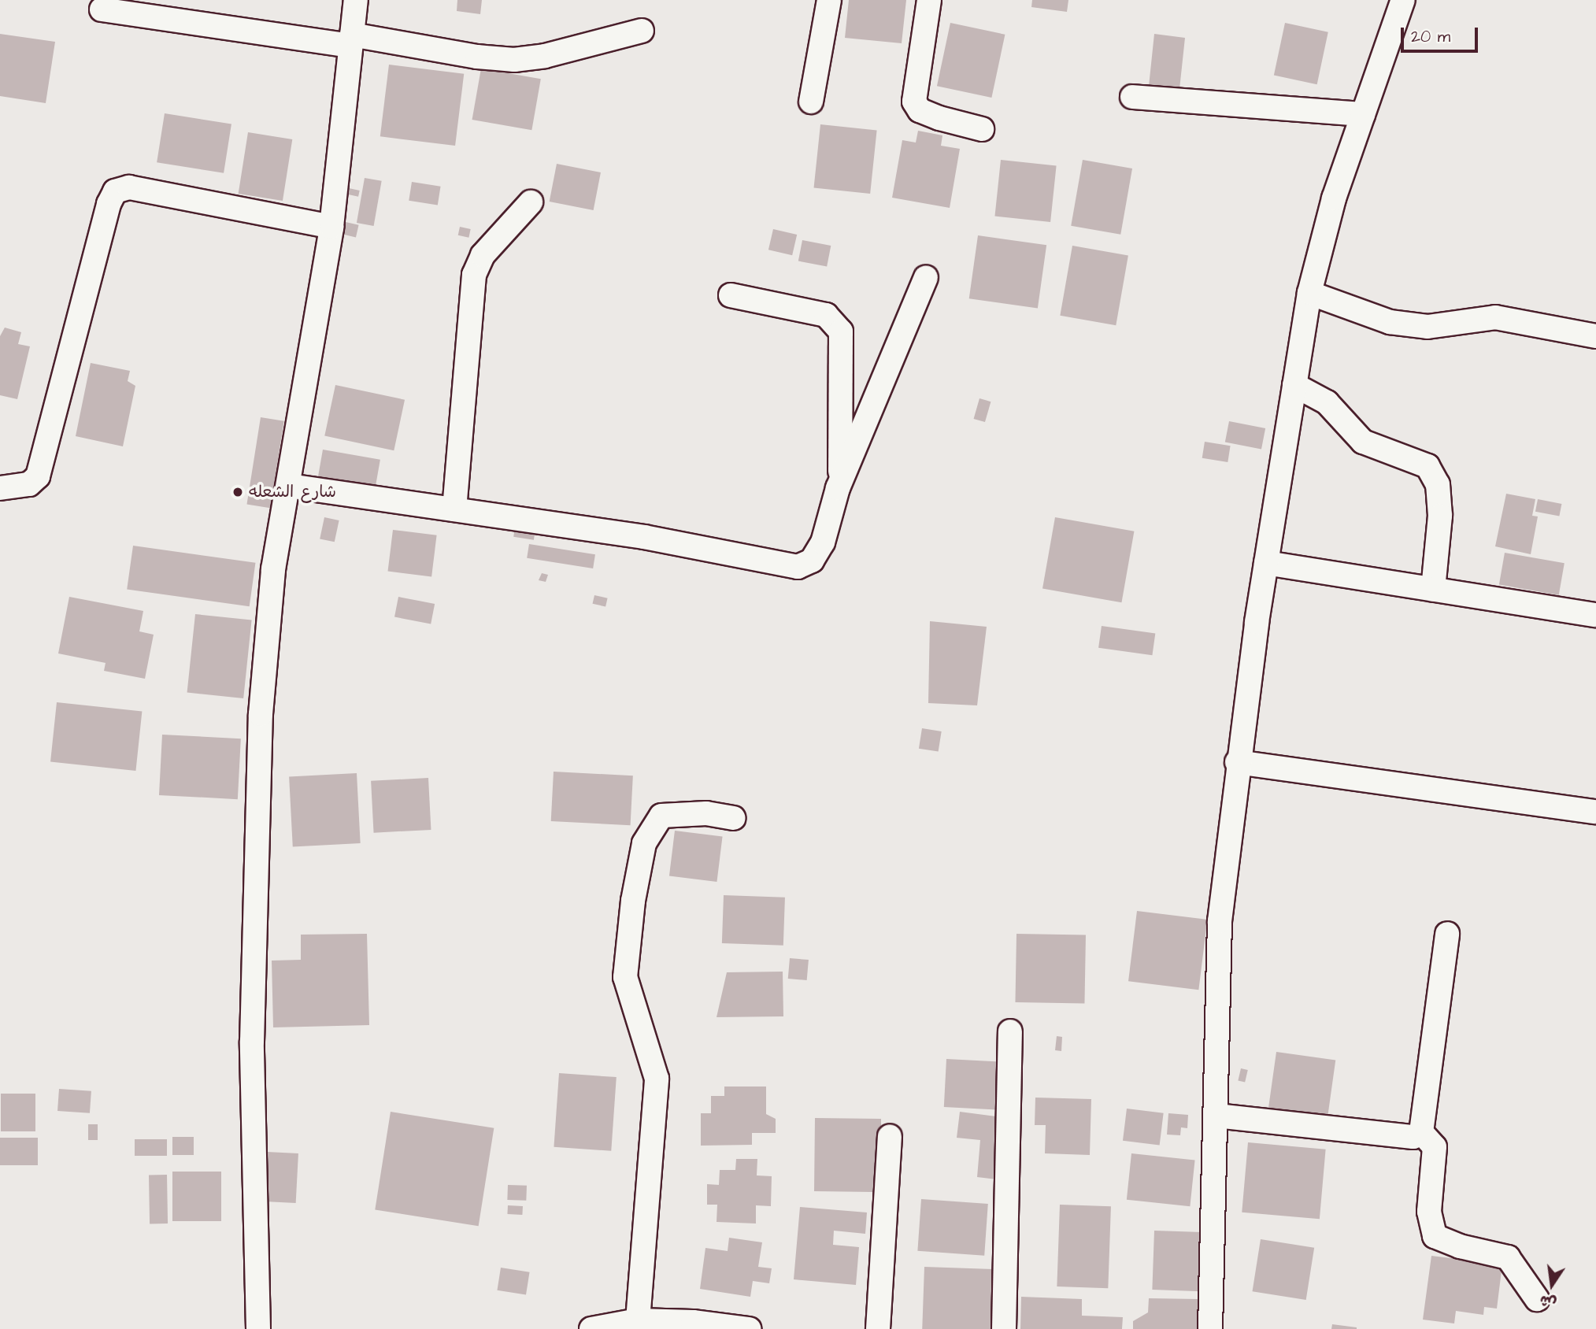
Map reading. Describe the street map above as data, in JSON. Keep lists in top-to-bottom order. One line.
{"places":["شارع الشعله"],"scale_bar":"20 m","north":"bottom"}
